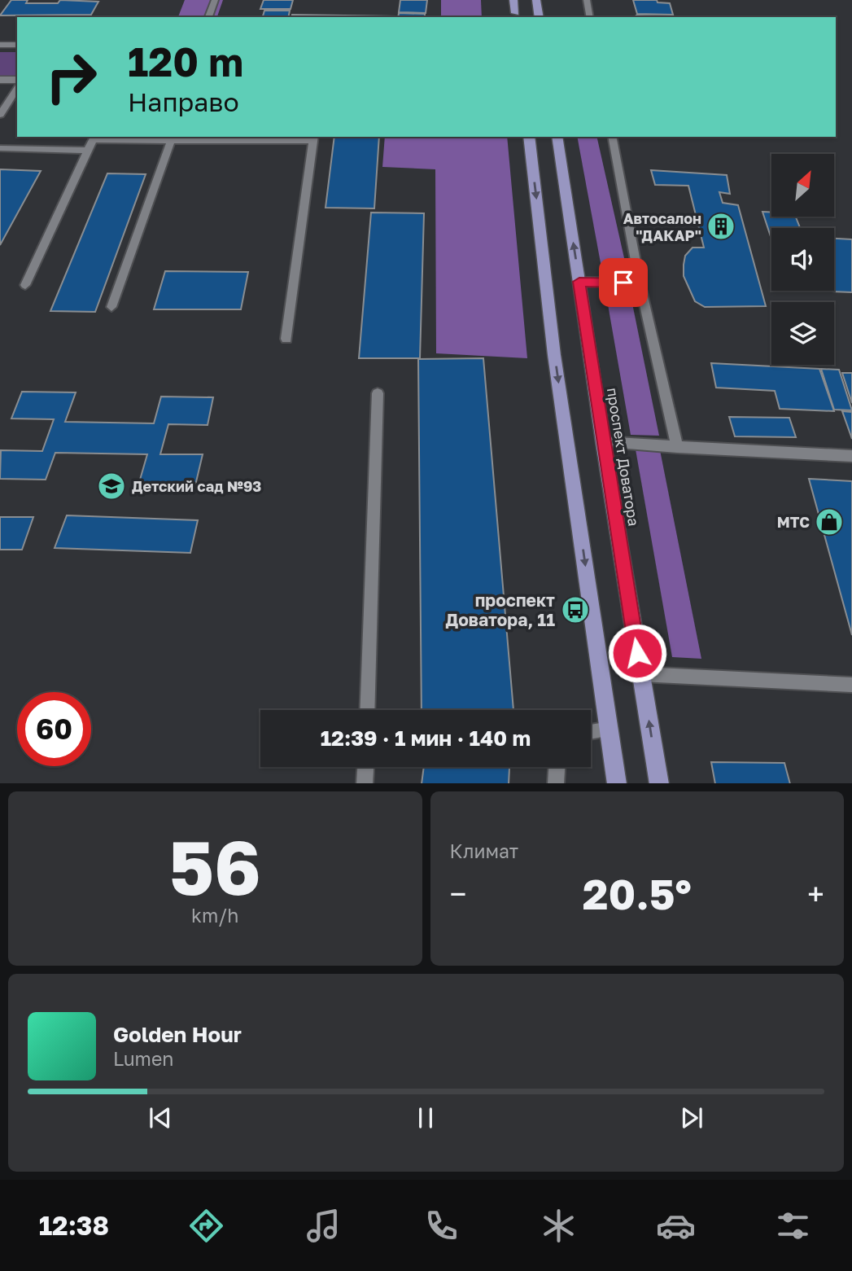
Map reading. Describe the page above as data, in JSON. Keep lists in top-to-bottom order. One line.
{"streets":{"main road":["проспект Доватора"]},"places":{"building":["Автосалон \"ДАКАР\""],"school or university":["Детский сад №93"],"shop":["МТС"],"bus stop":["проспект Доватора, 11"]},"north":"top right","page":{"turn":["120 m","Направо"],"limit":"60","trip":"12:39 · 1 мин · 140 m","tile":[["56","km/h"],"Климат"],"heat":["−","20.5°","+"],"song":["Golden Hour","Lumen"],"tabs":"12:38"}}
